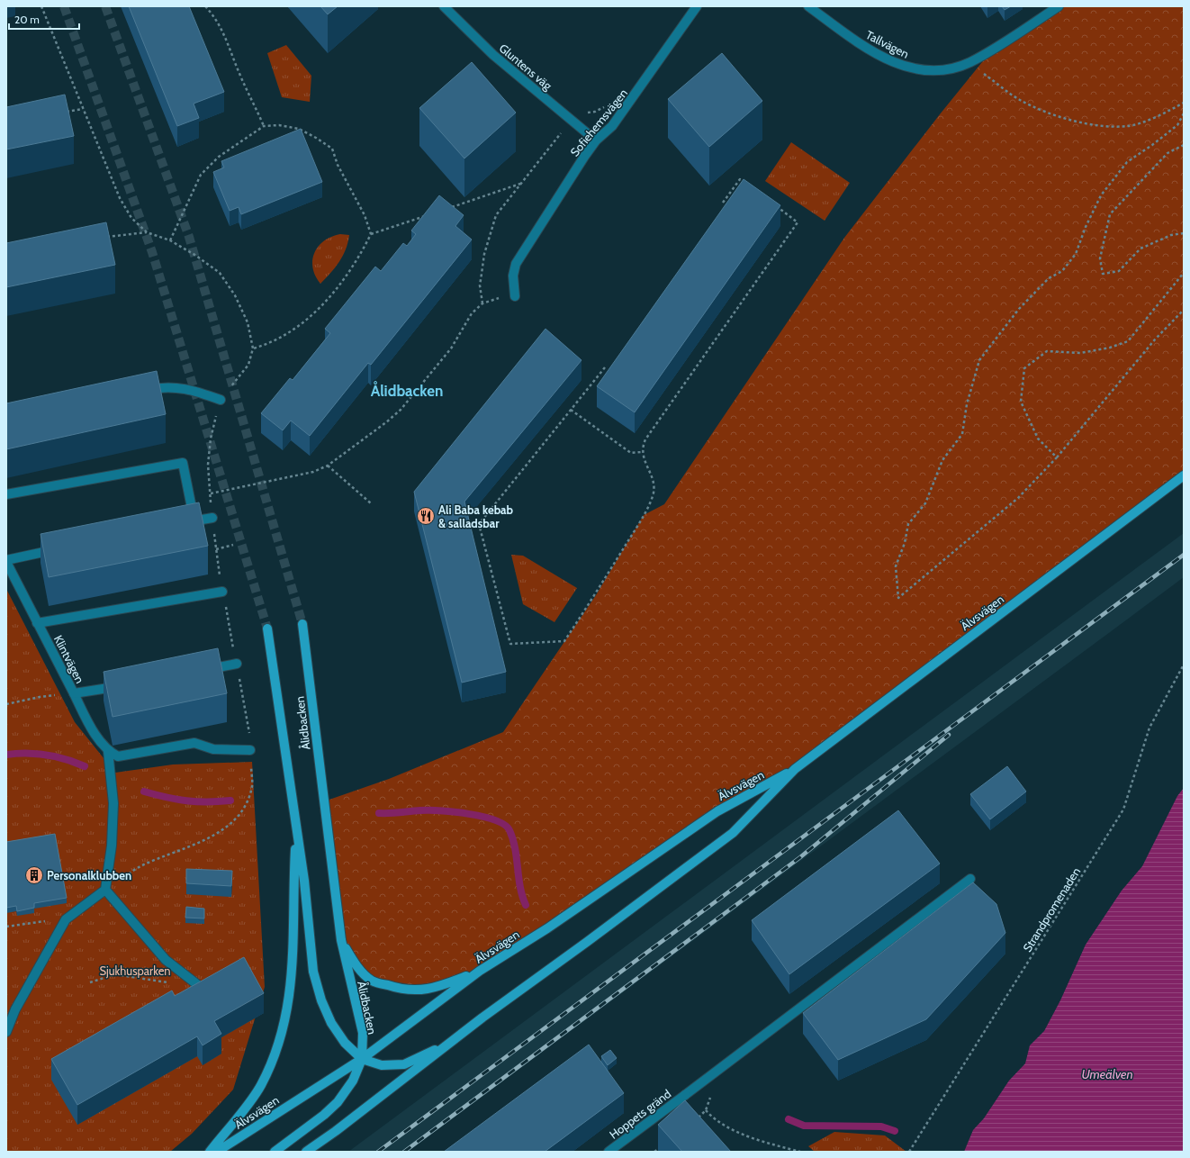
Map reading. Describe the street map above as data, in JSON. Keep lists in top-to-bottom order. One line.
{"streets":{"main road":["Älvsvägen","Ålidbacken"],"street":["Tallvägen","Gluntens väg","Sofiehemsvägen","Klintvägen","Hoppets gränd"],"path":["Strandpromenaden"]},"crossings":[["Gluntens väg","Sofiehemsvägen"],["Älvsvägen","Ålidbacken"]],"districts":["Ålidbacken"],"water":["Umeälven"],"parks":["Sjukhusparken"],"places":{"restaurant":["Ali Baba kebab & salladsbar"],"building":["Personalklubben"]},"scale_bar":"20 m"}
